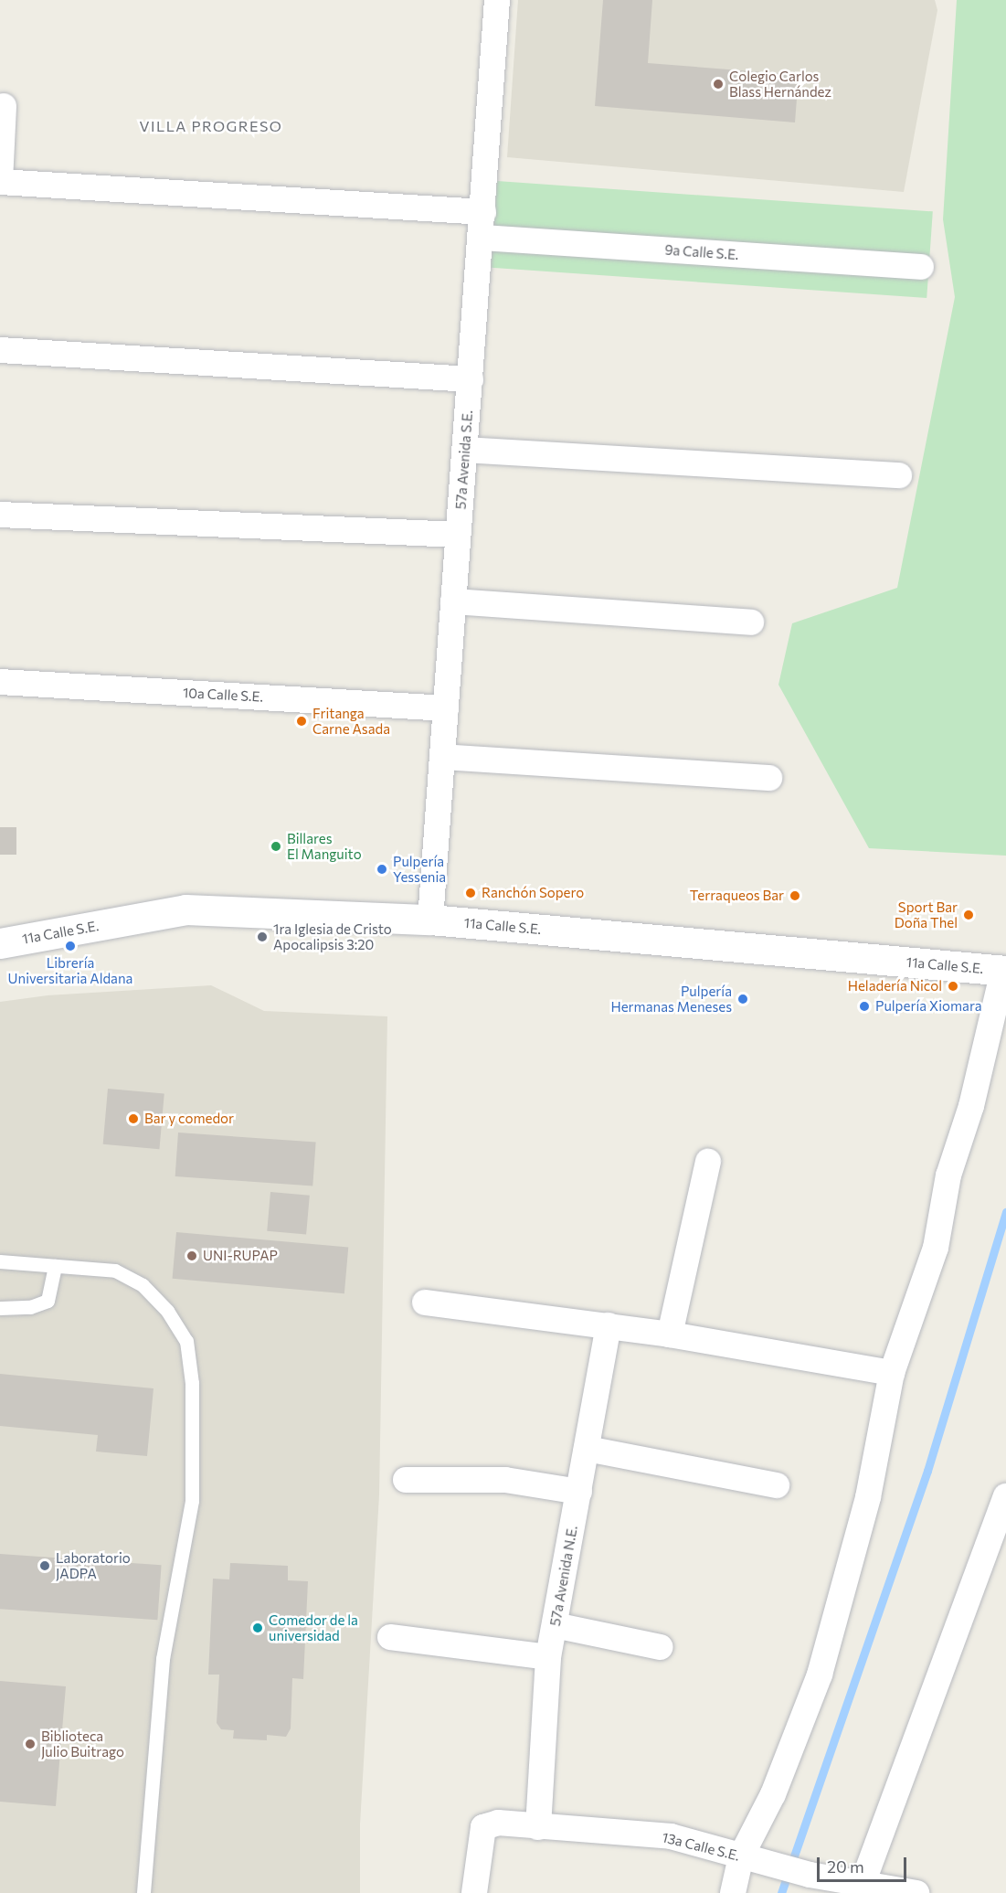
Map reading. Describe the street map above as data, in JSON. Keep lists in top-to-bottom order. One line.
{"streets":{"street":["9a Calle S.E.","57a Avenida S.E.","10a Calle S.E.","11a Calle S.E.","57a Avenida N.E.","13a Calle S.E."]},"crossings":[["9a Calle S.E.","57a Avenida S.E."],["57a Avenida S.E.","10a Calle S.E."],["57a Avenida S.E.","11a Calle S.E."],["57a Avenida N.E.","13a Calle S.E."]],"districts":["VILLA PROGRESO"],"places":["Colegio Carlos Blass Hernández","Fritanga Carne Asada","Billares El Manguito","Pulpería Yessenia","Ranchón Sopero","Terraqueos Bar","Sport Bar Doña Thel","1ra Iglesia de Cristo Apocalipsis 3:20","Librería Universitaria Aldana","Heladería Nicol","Pulpería Hermanas Meneses","Pulpería Xiomara","Bar y comedor","UNI-RUPAP","Laboratorio JADPA","Comedor de la universidad","Biblioteca Julio Buitrago"],"scale_bar":"20 m"}
